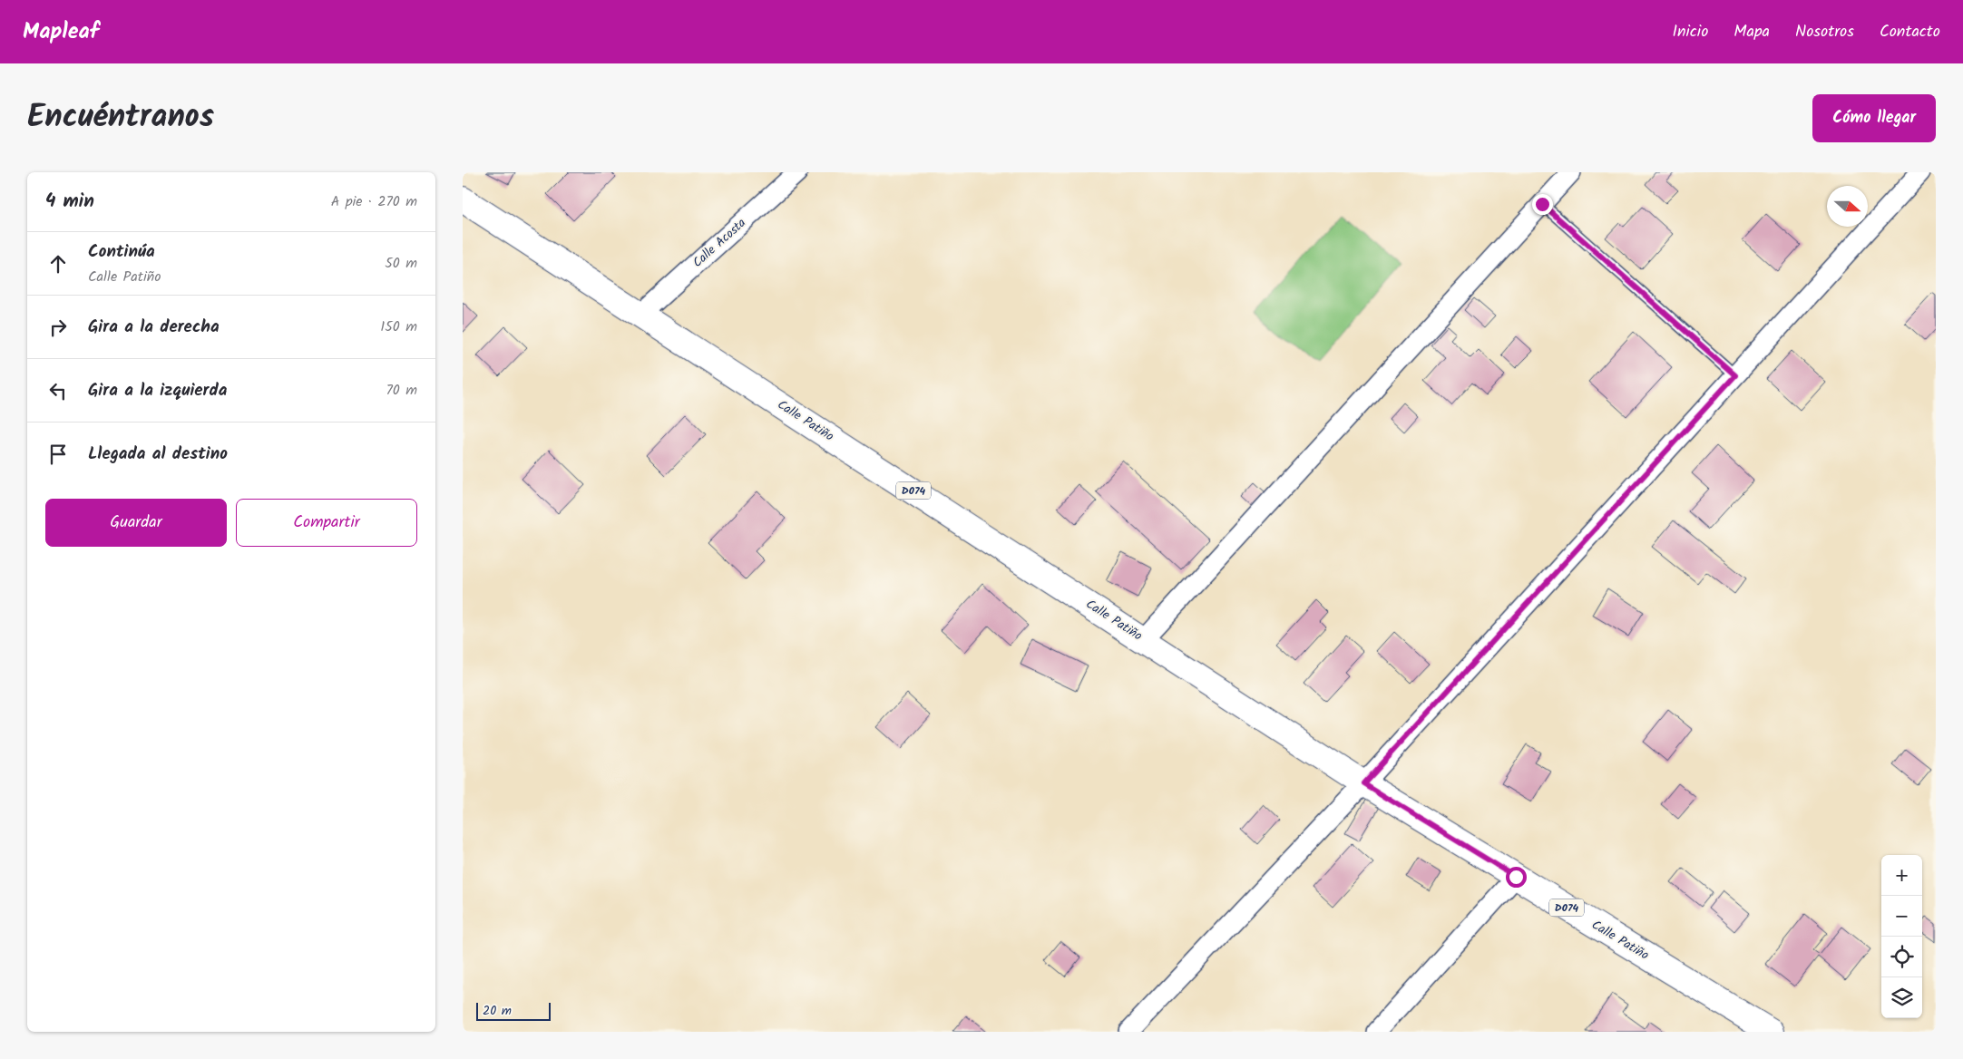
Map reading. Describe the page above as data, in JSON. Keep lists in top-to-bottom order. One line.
{"streets":{"main road":["Calle Patiño","D074"],"street":["Calle Acosta"]},"crossings":[["Calle Acosta","Calle Patiño"]],"scale_bar":"20 m","north":"right","page":{"header":"Mapleaf","nav":["Inicio","Mapa","Nosotros","Contacto"],"title":"Encuéntranos","buttons":["Cómo llegar",["Guardar","Compartir"]],"heading":["4 min","A pie · 270 m"],"list":[["Continúa","Calle Patiño","50 m"],["Gira a la derecha","150 m"],["Gira a la izquierda","70 m"],"Llegada al destino"],"map_buttons":["+","−"],"scale":"20 m"}}
